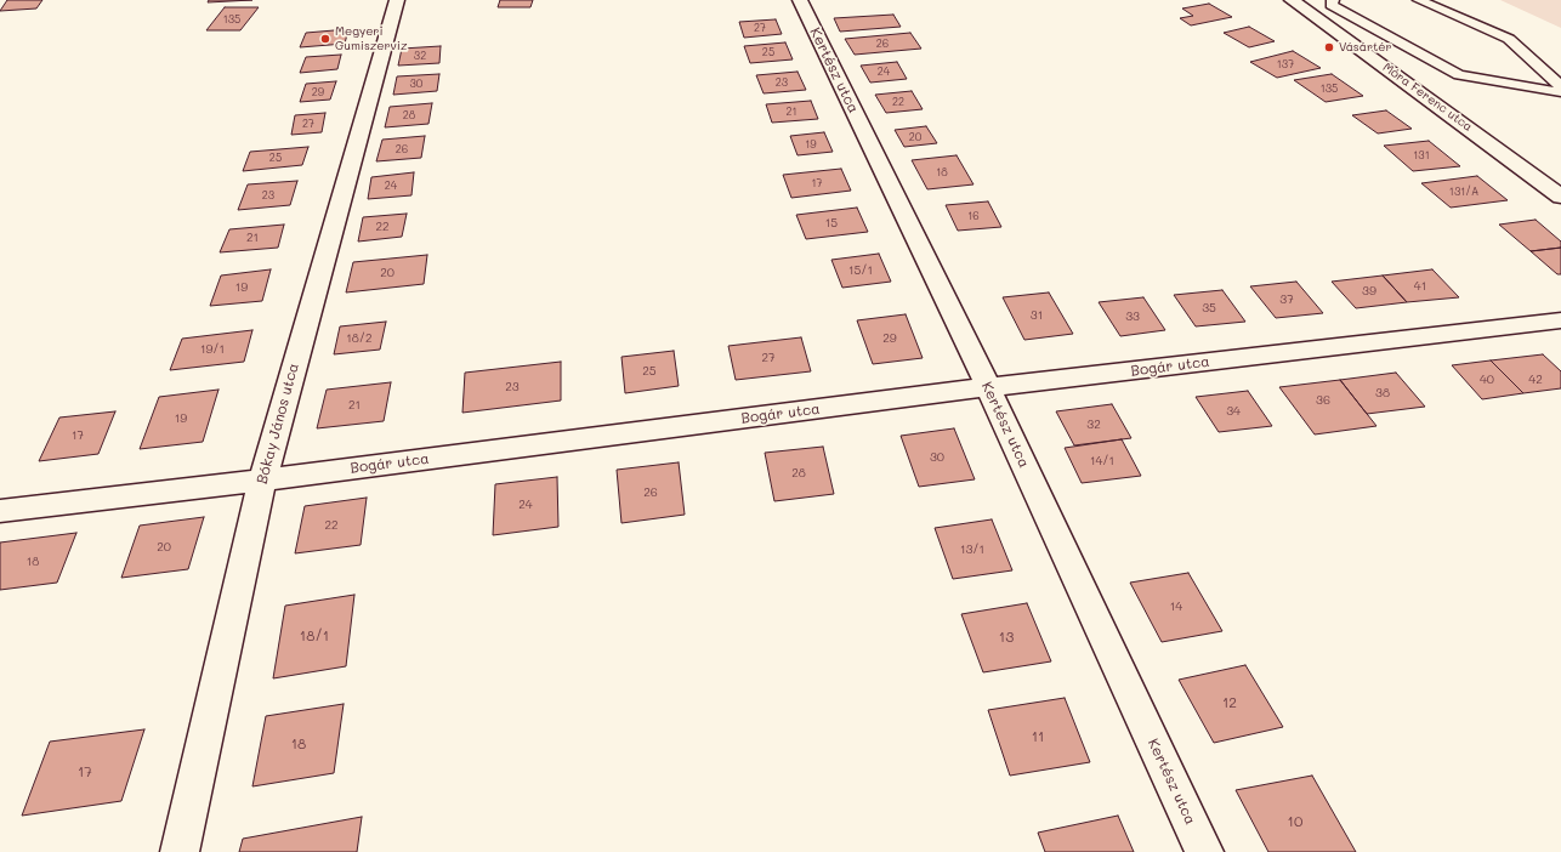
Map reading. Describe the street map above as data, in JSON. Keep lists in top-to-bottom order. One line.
{"streets":{"street":["Kertész utca","Móra Ferenc utca","Bogár utca","Bókay János utca"]},"crossings":[["Kertész utca","Bogár utca"],["Bogár utca","Bókay János utca"]],"places":["Megyeri Gumiszerviz","Vásártér"],"house_numbers":["135","27","26","25","32","137","24","23","30","135","29","22","21","28","27","20","19","26","131","25","18","17","24","131/A","23","16","15","22","21","15/1","20","41","19","39","37","35","31","33","18/2","29","19/1","27","25","40","42","23","38","36","21","34","19","32","17","30","14/1","28","26","24","22","20","13/1","18","14","18/1","13","12","11","18","17","10"]}
